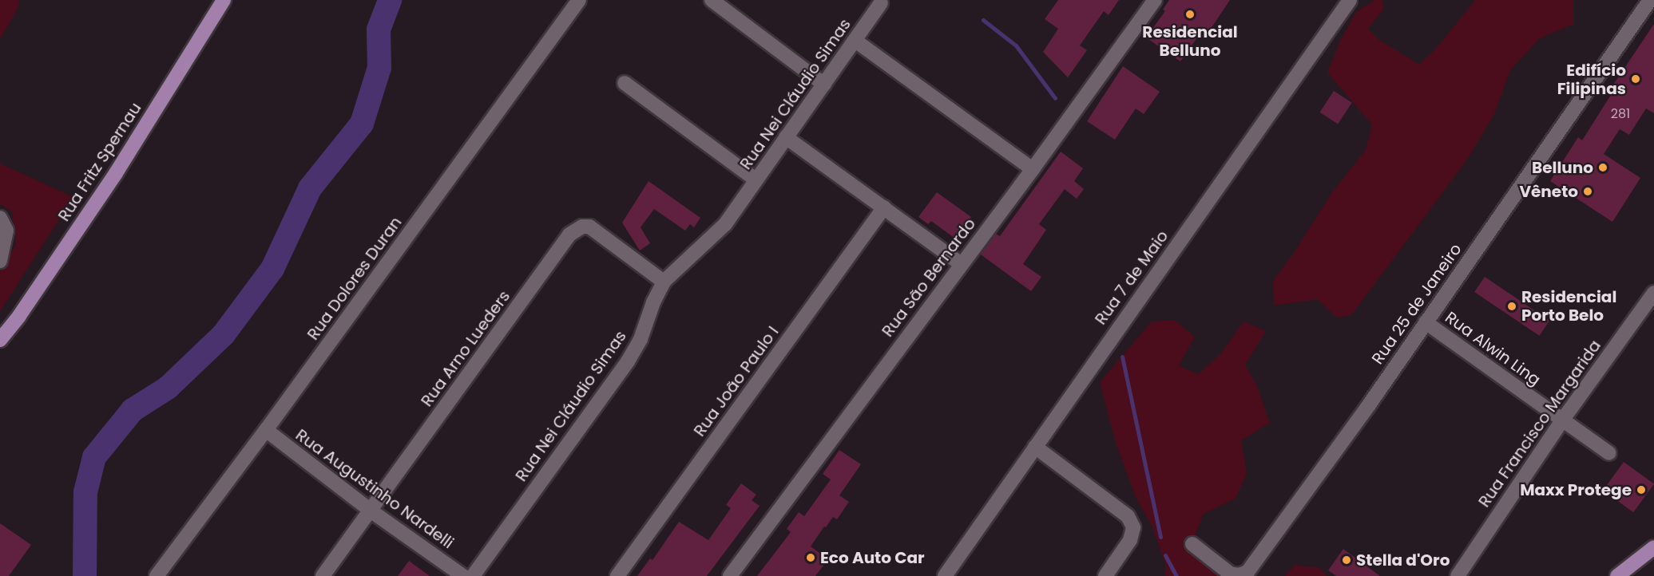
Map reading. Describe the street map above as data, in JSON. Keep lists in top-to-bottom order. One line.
{"streets":{"main road":["Rua Fritz Spernau"],"street":["Rua Nei Cláudio Simas","Rua São Bernardo","Rua 7 de Maio","Rua Dolores Duran","Rua 25 de Janeiro","Rua Arno Lueders","Rua Alwin Ling","Rua João Paulo I","Rua Francisco Margarida","Rua Augustinho Nardelli"]},"crossings":[["Rua Nei Cláudio Simas","Rua Arno Lueders"],["Rua Dolores Duran","Rua Augustinho Nardelli"],["Rua 25 de Janeiro","Rua Alwin Ling"],["Rua Arno Lueders","Rua Augustinho Nardelli"],["Rua Alwin Ling","Rua Francisco Margarida"]],"places":["Residencial Belluno","Edifício Filipinas","Belluno","Vêneto","Residencial Porto Belo","Maxx Protege","Eco Auto Car","Stella d'Oro"],"house_numbers":["281"]}
